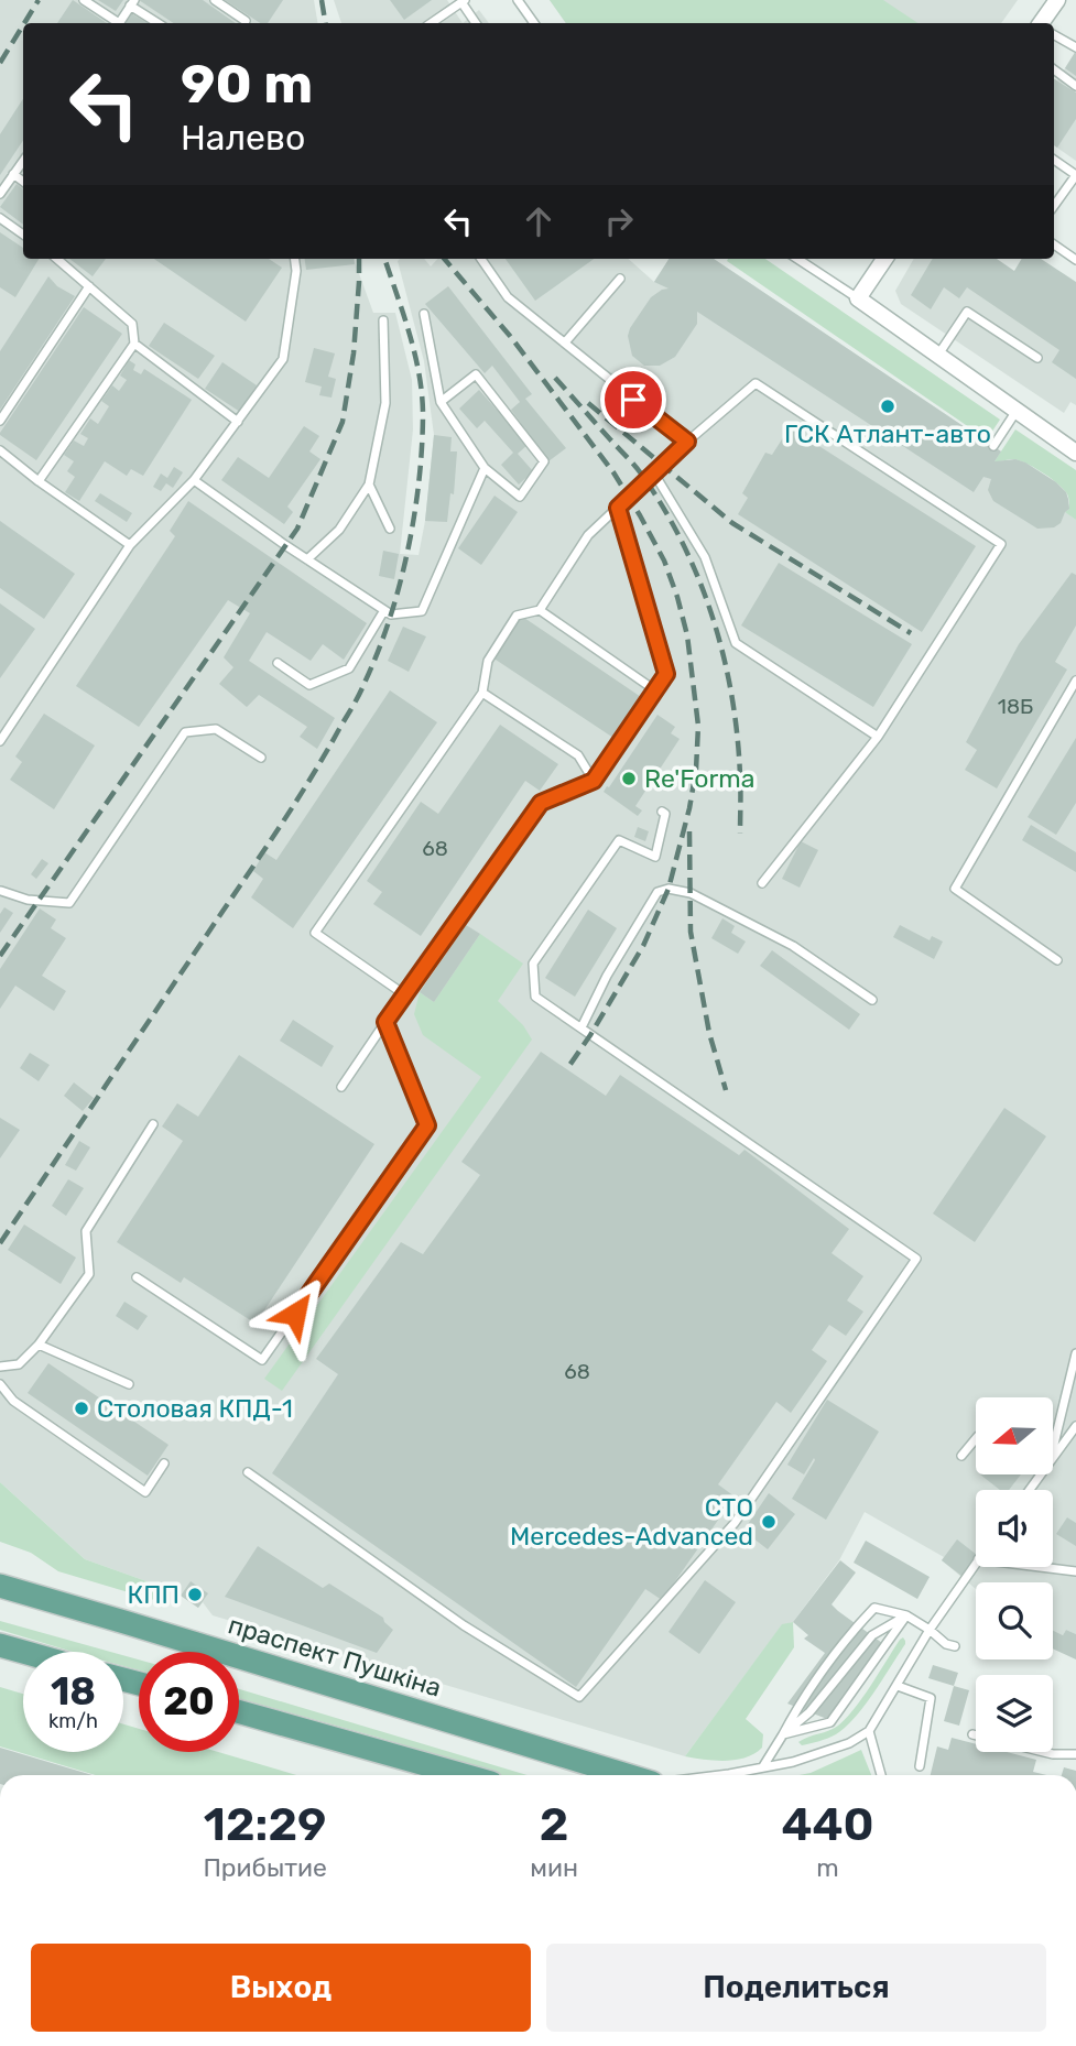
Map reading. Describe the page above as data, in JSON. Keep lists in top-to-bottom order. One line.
{"streets":{"main road":["праспект Пушкіна"]},"places":["ГСК Атлант-авто","Re'Forma","Столовая КПД-1","СТО Mercedes-Advanced","КПП"],"house_numbers":["18Б","68","68"],"north":"left","page":{"turn":["90 m","Налево"],"speed":"18 km/h","limit":"20","eta":["12:29","Прибытие","2","мин","440","m"],"buttons":["Выход","Поделиться"]}}
